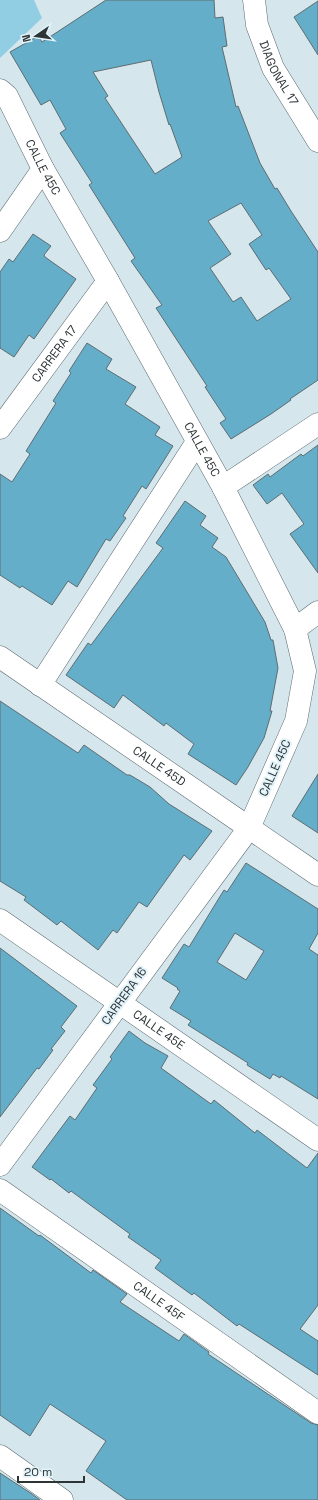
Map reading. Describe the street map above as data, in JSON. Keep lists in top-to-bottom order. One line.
{"streets":{"street":["DIAGONAL 17","CALLE 45C","CARRERA 17","CALLE 45D","CARRERA 16","CALLE 45E","CALLE 45F"]},"crossings":[["CALLE 45C","CARRERA 17"],["CALLE 45C","CALLE 45D"],["CALLE 45C","CARRERA 16"],["CALLE 45D","CARRERA 16"],["CARRERA 16","CALLE 45E"]],"scale_bar":"20 m","north":"left"}
